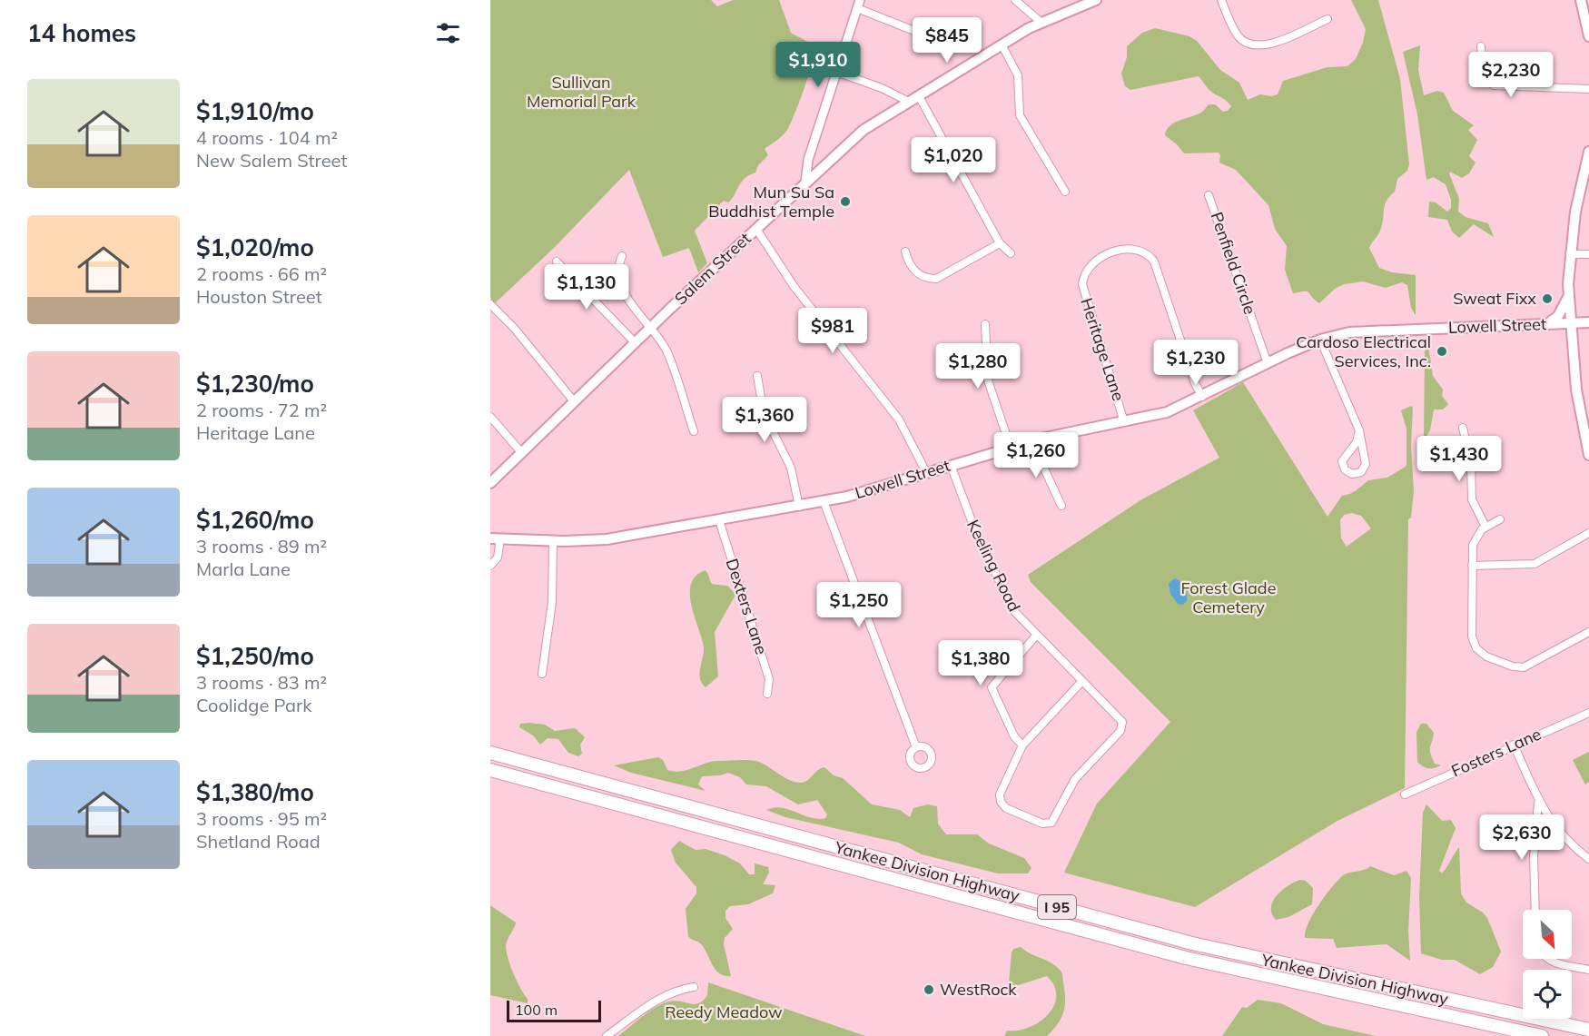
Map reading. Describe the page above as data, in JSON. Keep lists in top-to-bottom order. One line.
{"streets":{"highway":["Yankee Division Highway","I 95"],"main road":["Salem Street","Lowell Street"],"street":["Penfield Circle","Heritage Lane","Keeling Road","Dexters Lane","Fosters Lane"]},"crossings":[["Penfield Circle","Lowell Street"],["Lowell Street","Heritage Lane"],["Lowell Street","Keeling Road"],["Lowell Street","Dexters Lane"]],"parks":["Sullivan Memorial Park","Forest Glade Cemetery","Reedy Meadow"],"places":["Mun Su Sa Buddhist Temple","Sweat Fixx","Cardoso Electrical Services, Inc.","WestRock"],"scale_bar":"100 m","north":"bottom right","page":{"heading":"14 homes","price":["$845","$1,910","$2,230","$1,020","$1,130","$981","$1,230","$1,280","$1,360","$1,260","$1,430","$1,250","$1,380","$2,630"],"list":[{"name":"$1,910/mo","note":"4 rooms · 104 m² · New Salem Street"},{"name":"$1,020/mo","note":"2 rooms · 66 m² · Houston Street"},{"name":"$1,230/mo","note":"2 rooms · 72 m² · Heritage Lane"},{"name":"$1,260/mo","note":"3 rooms · 89 m² · Marla Lane"},{"name":"$1,250/mo","note":"3 rooms · 83 m² · Coolidge Park"},{"name":"$1,380/mo","note":"3 rooms · 95 m² · Shetland Road"}],"scale":"100 m"}}
